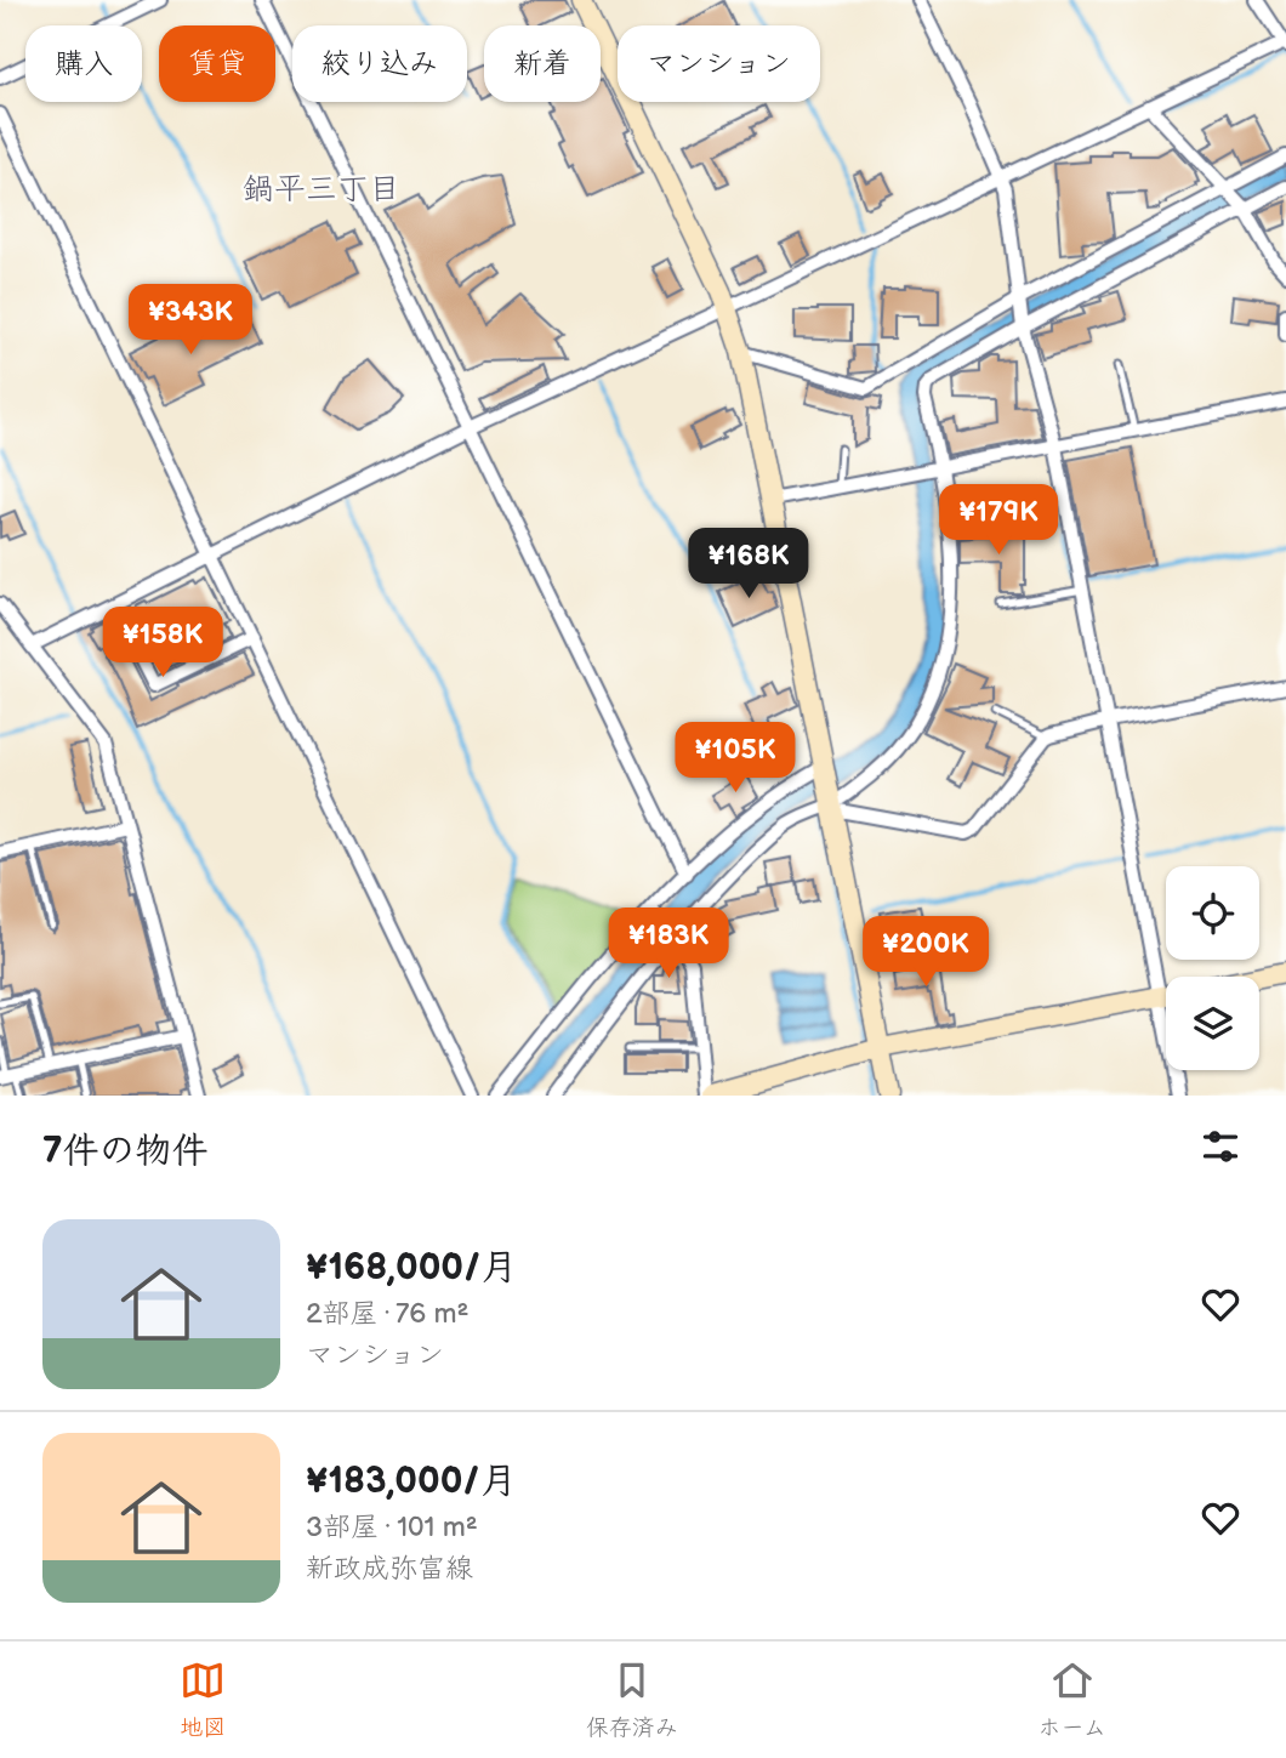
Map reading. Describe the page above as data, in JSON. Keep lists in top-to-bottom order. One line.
{"districts":["鍋平三丁目"],"page":{"chip":["購入","賃貸","絞り込み","新着","マンション"],"price":["¥343K","¥179K","¥168K","¥158K","¥105K","¥183K","¥200K"],"heading":"7件の物件","list":[{"name":"¥168,000/月","note":"2部屋 · 76 m² · マンション"},{"name":"¥183,000/月","note":"3部屋 · 101 m² · 新政成弥富線"}],"tabs":["地図","保存済み","ホーム"]}}
